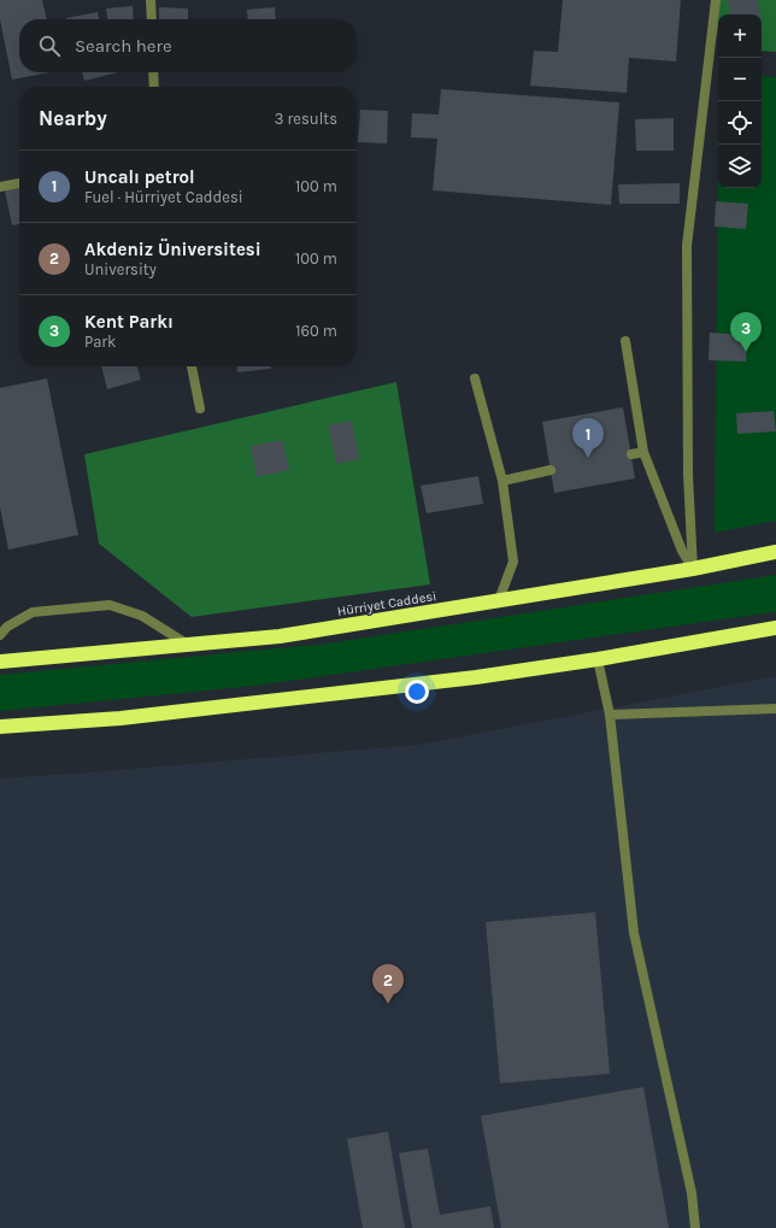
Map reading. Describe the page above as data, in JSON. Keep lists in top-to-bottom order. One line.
{"streets":{"highway":["Hürriyet Caddesi"]},"page":{"map_buttons":["+","−"],"search":"Search here","heading":["Nearby","3 results"],"list":[{"mark":"1","name":"Uncalı petrol","note":"Fuel · Hürriyet Caddesi","value":"100 m"},{"mark":"2","name":"Akdeniz Üniversitesi","note":"University","value":"100 m"},{"mark":"3","name":"Kent Parkı","note":"Park","value":"160 m"}],"pins":["3","1","2"]}}
